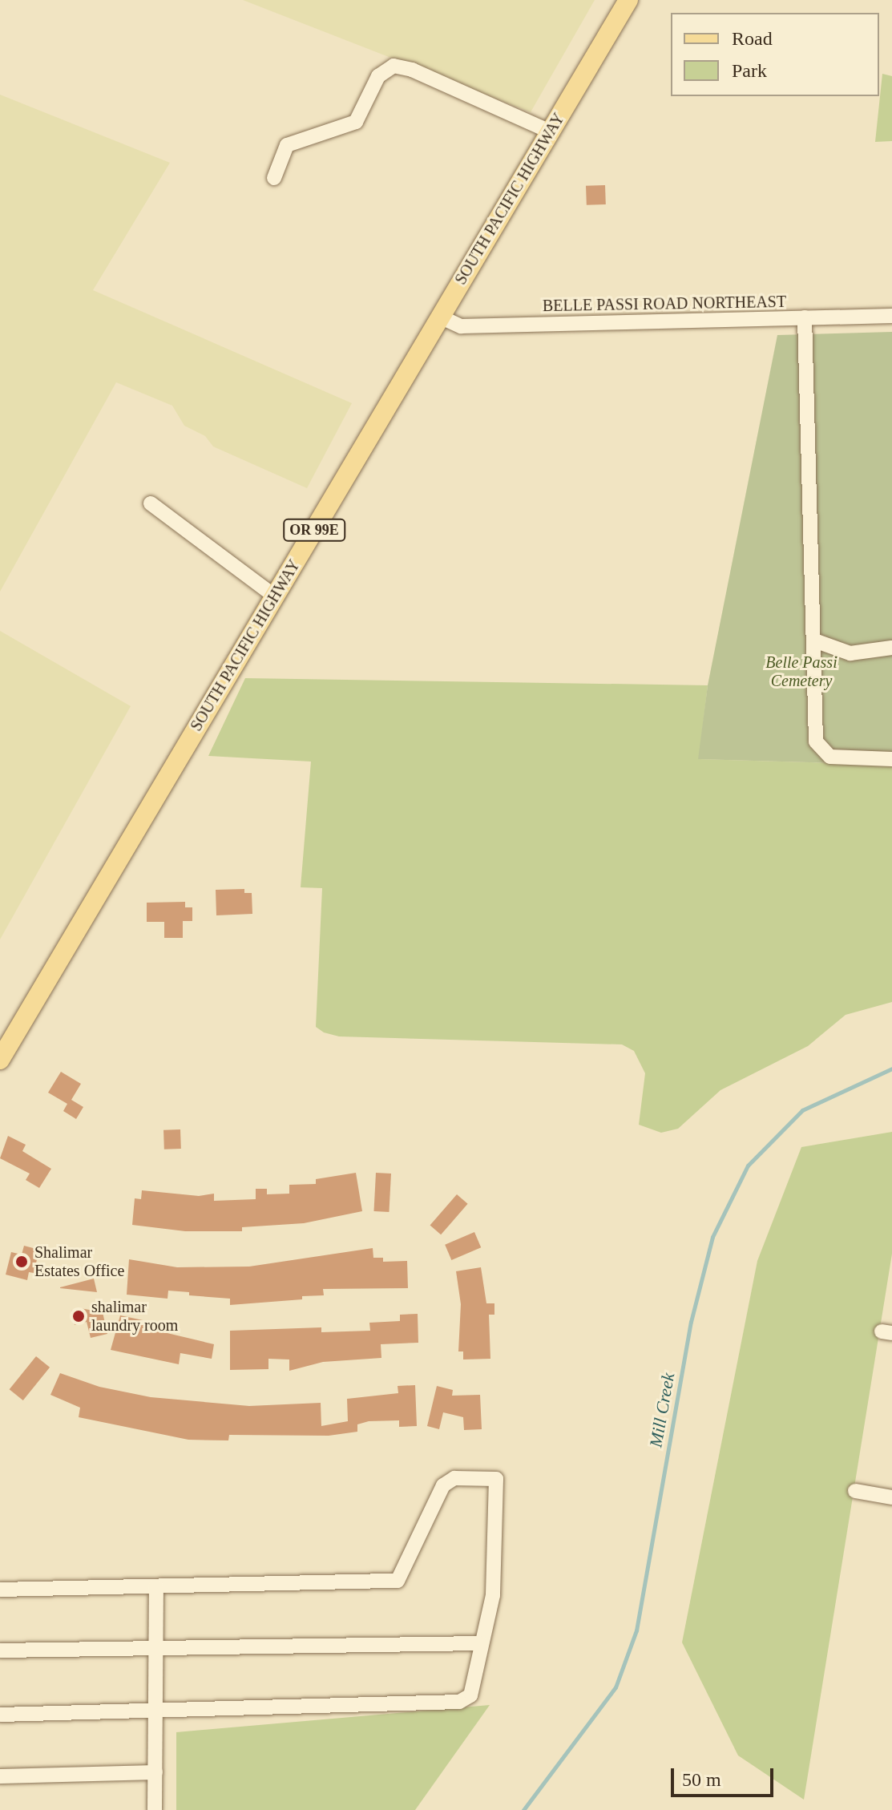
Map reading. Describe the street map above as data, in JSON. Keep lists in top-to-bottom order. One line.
{"streets":{"main road":["SOUTH PACIFIC HIGHWAY","OR 99E"],"street":["BELLE PASSI ROAD NORTHEAST"]},"crossings":[["SOUTH PACIFIC HIGHWAY","BELLE PASSI ROAD NORTHEAST"]],"water":["Mill Creek"],"parks":["Belle Passi Cemetery"],"places":["Shalimar Estates Office","shalimar laundry room"],"legend":["Road","Park"],"scale_bar":"50 m"}
